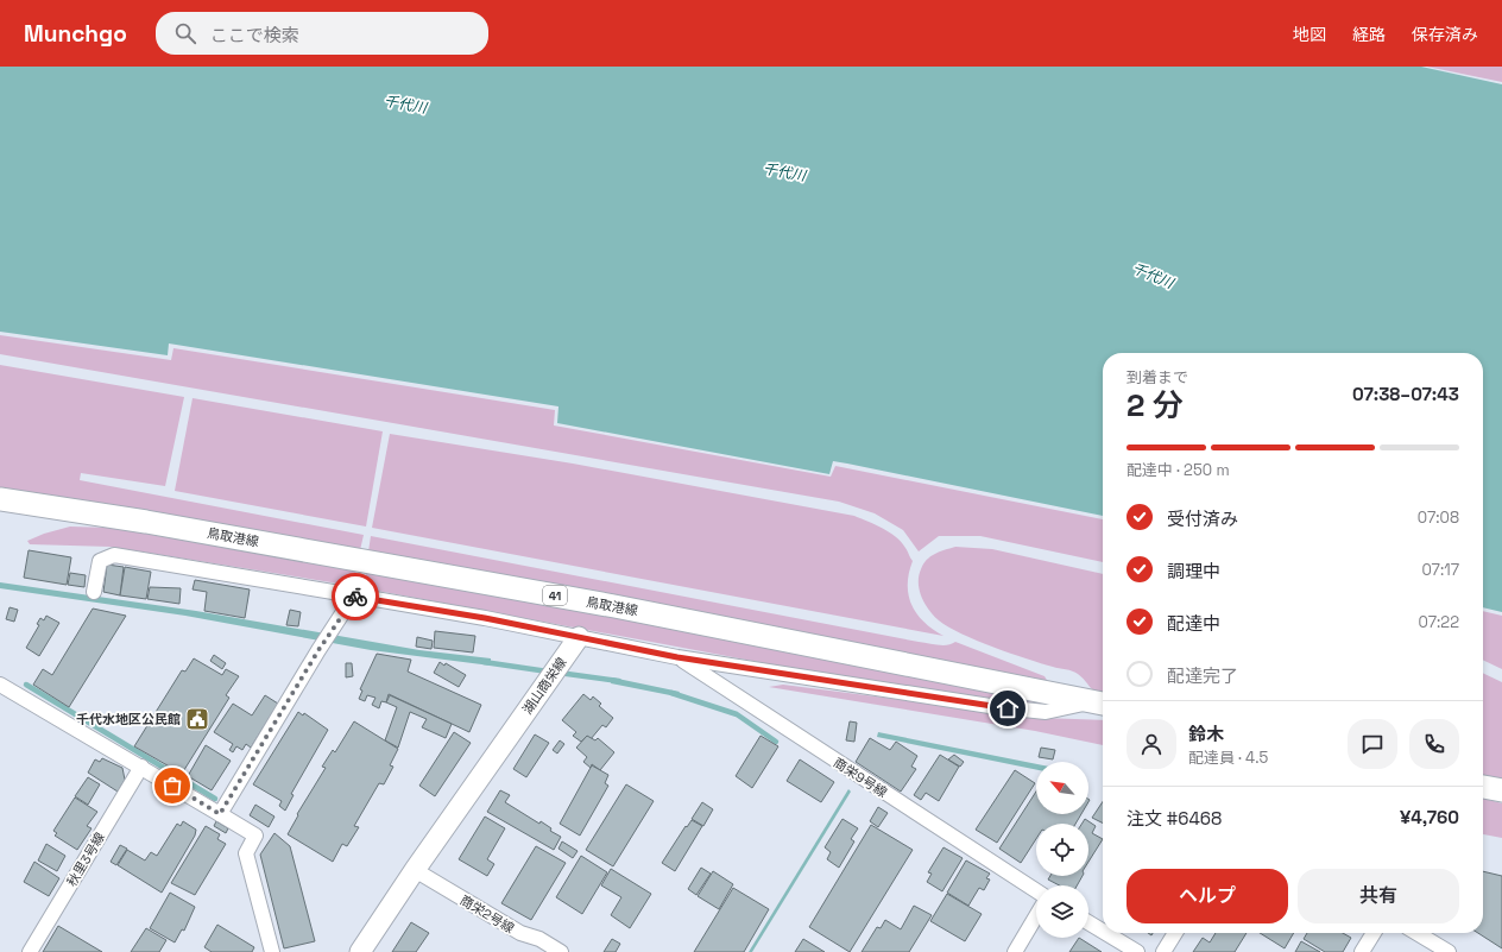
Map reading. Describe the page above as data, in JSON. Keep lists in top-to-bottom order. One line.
{"streets":{"main road":["鳥取港線","41"],"street":["湖山商栄線","商栄9号線","秋里3号線","商栄2号線"]},"crossings":[["湖山商栄線","商栄2号線"]],"water":["千代川"],"places":{"public building":["千代水地区公民館"]},"north":"top left","page":{"header":"Munchgo","search":"ここで検索","nav":["地図","経路","保存済み"],"heading":["2 分","到着まで","07:38–07:43"],"panel":["鈴木","配達員 · 4.5","注文 #6468","¥4,760"],"bar":"配達中 · 250 m","list":[["受付済み","07:08"],["調理中","07:17"],["配達中","07:22"],"配達完了"],"buttons":["ヘルプ","共有"]}}
